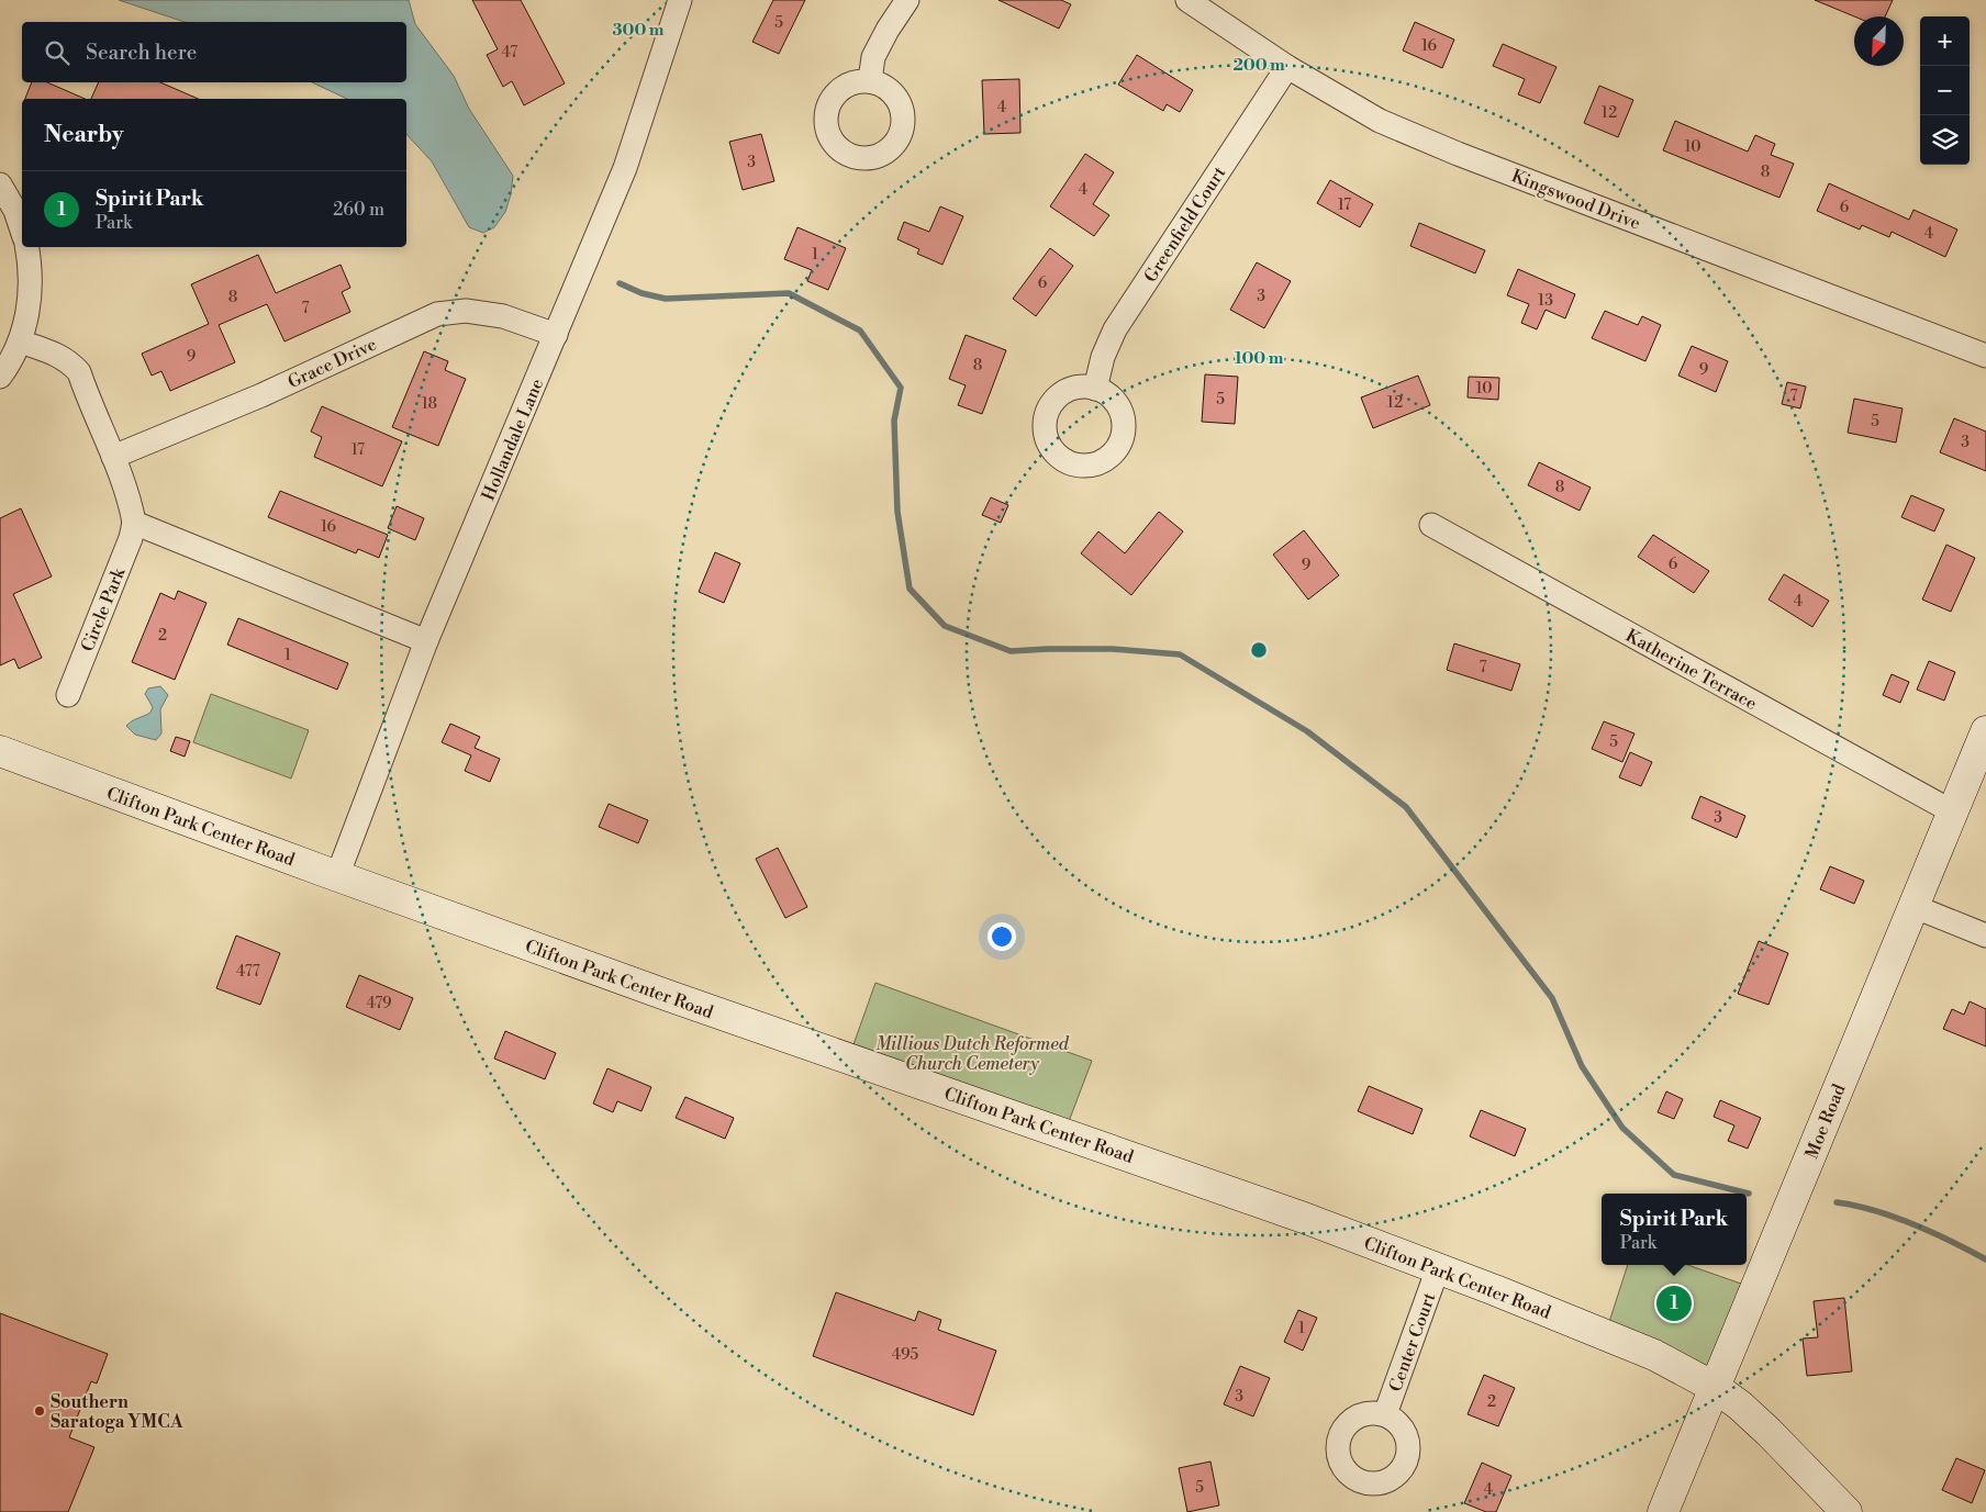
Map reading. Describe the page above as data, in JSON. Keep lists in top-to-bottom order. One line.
{"streets":{"street":["Kingswood Drive","Greenfield Court","Grace Drive","Hollandale Lane","Circle Park","Katherine Terrace","Clifton Park Center Road","Moe Road","Center Court"]},"crossings":[["Kingswood Drive","Greenfield Court"],["Grace Drive","Hollandale Lane"],["Hollandale Lane","Clifton Park Center Road"],["Katherine Terrace","Moe Road"],["Clifton Park Center Road","Moe Road"],["Clifton Park Center Road","Center Court"]],"parks":["Millious Dutch Reformed Church Cemetery"],"places":["Southern Saratoga YMCA"],"house_numbers":["5","16","47","4","12","10","3","8","4","17","6","4","1","6","3","8","13","7","9","8","9","10","7","5","12","18","5","3","17","8","16","6","9","4","2","1","7","5","3","477","479","1","495","3","2","5","4"],"north":"bottom left","page":{"map_buttons":["+","−"],"search":"Search here","heading":"Nearby","list":[{"mark":"1","name":"Spirit Park","note":"Park","value":"260 m"}],"popup":["Spirit Park","Park"],"pins":"1"},"rings":["300 m","200 m","100 m"]}
